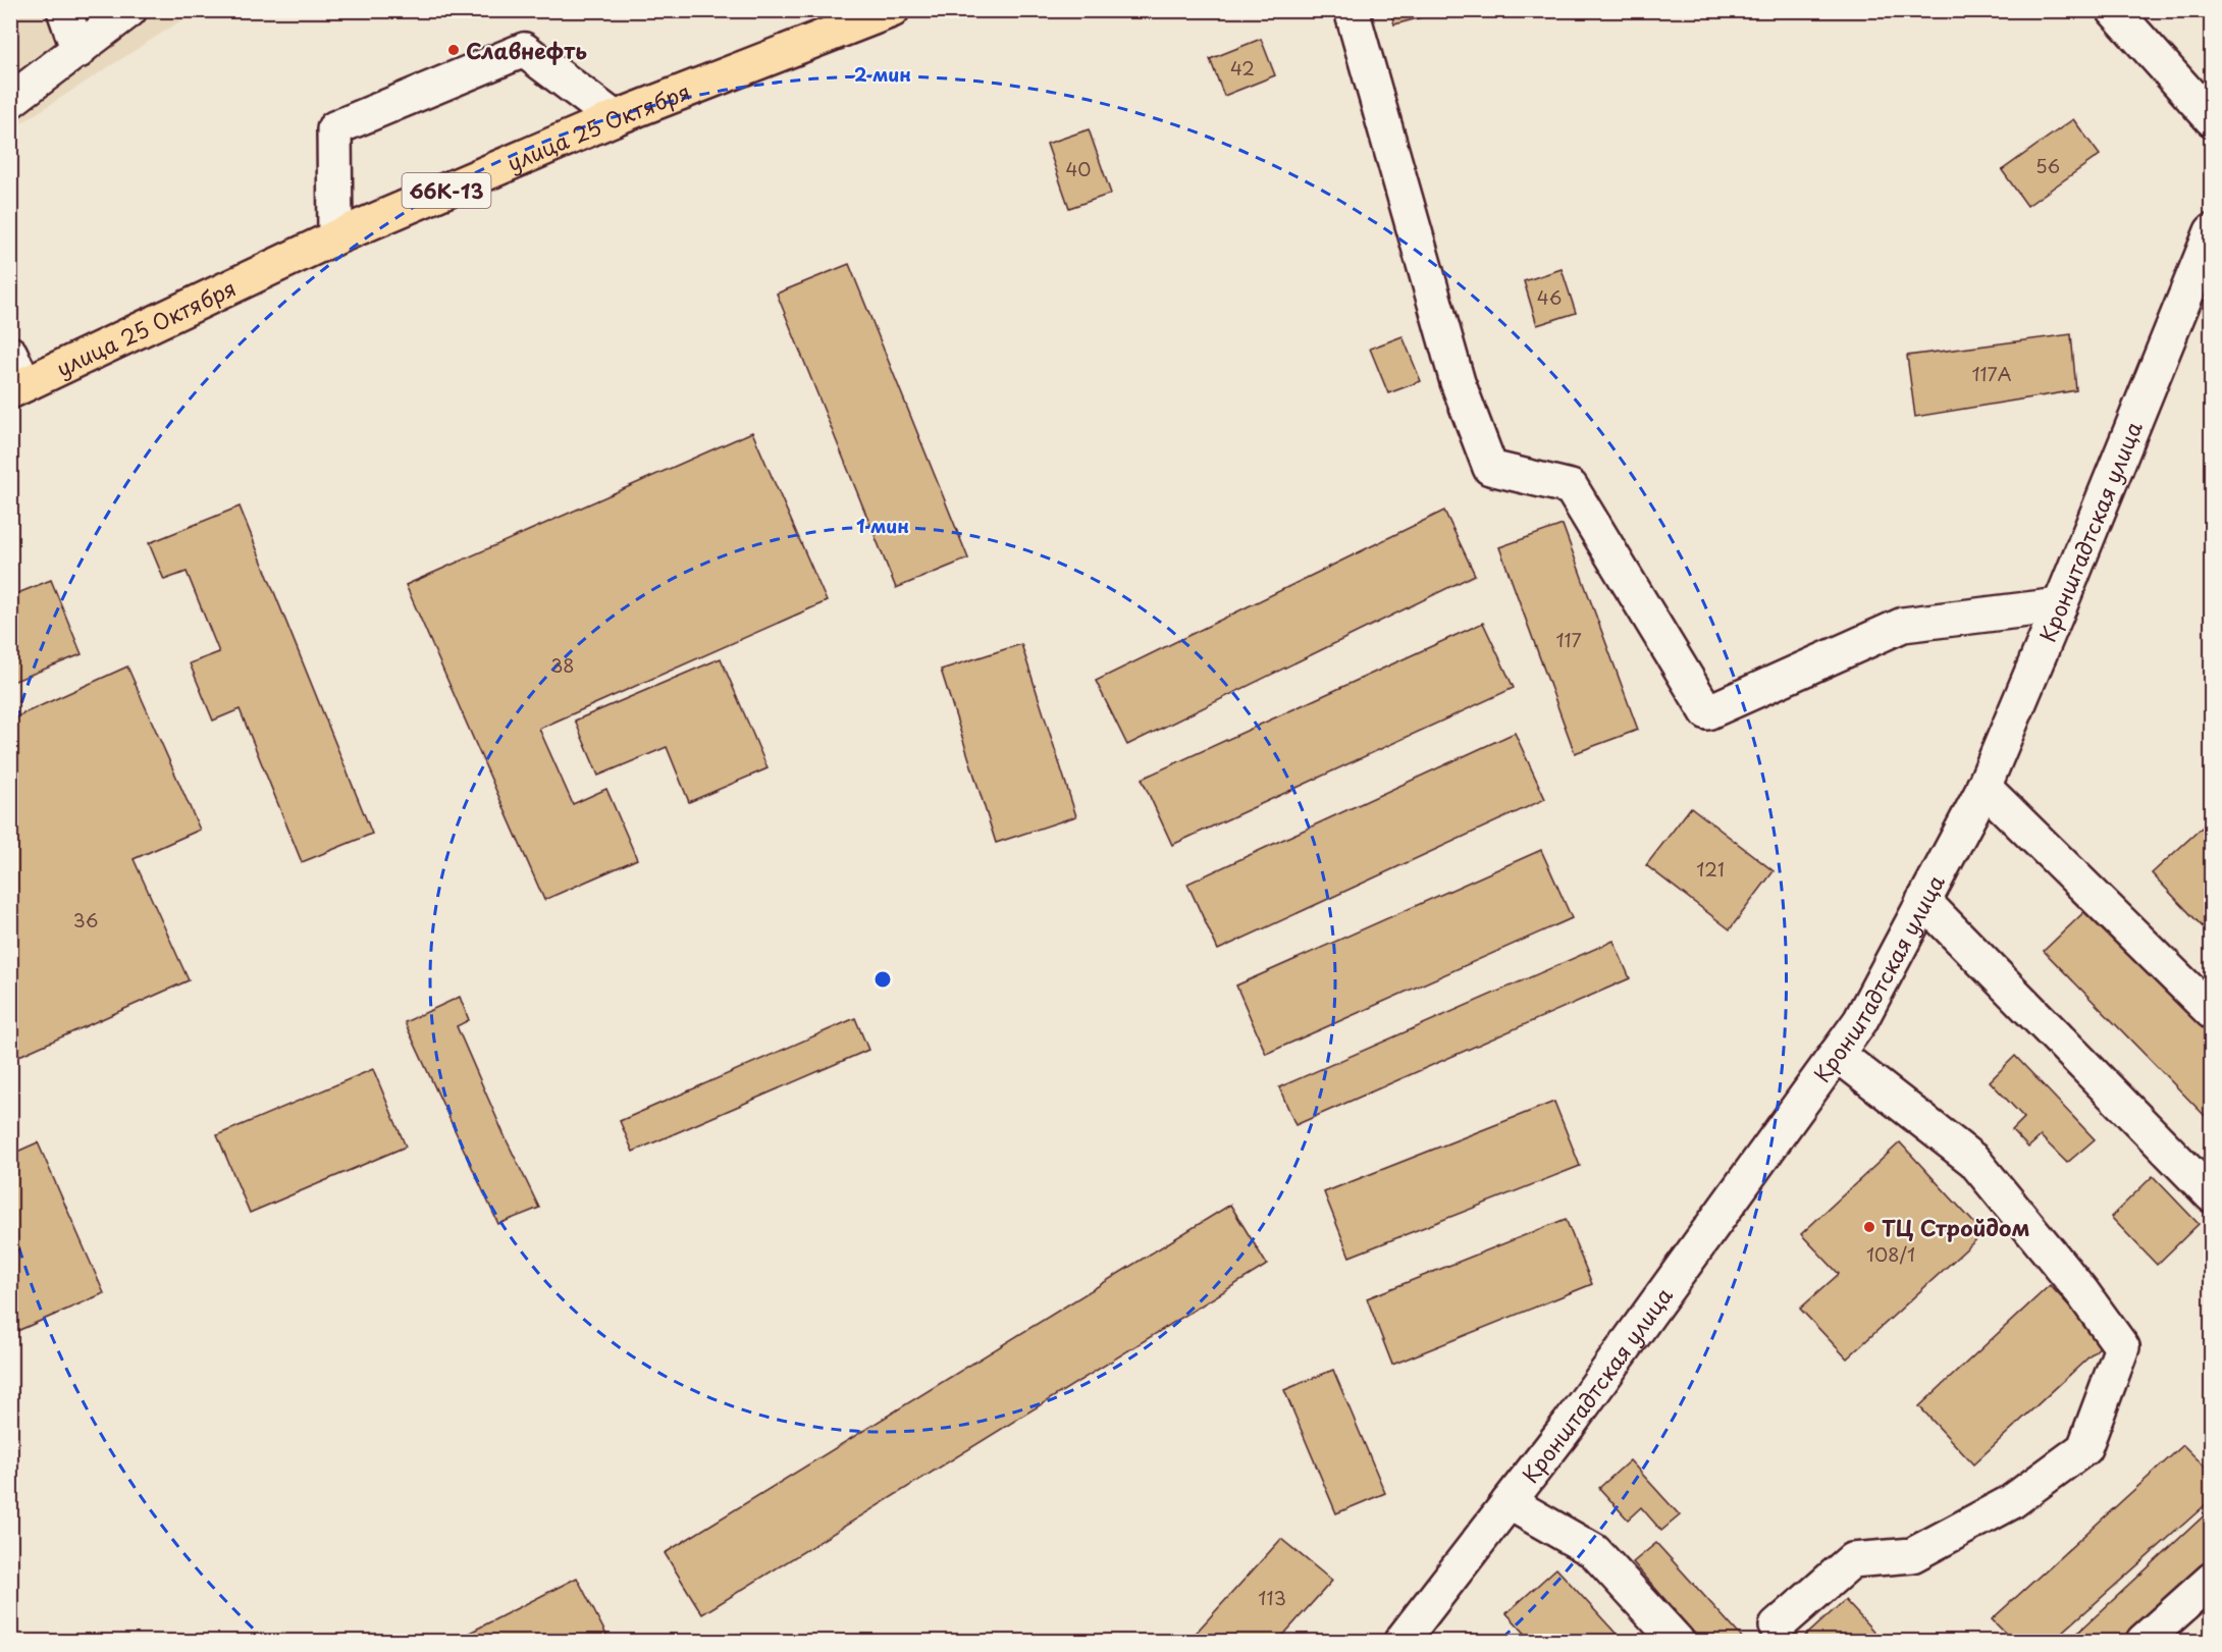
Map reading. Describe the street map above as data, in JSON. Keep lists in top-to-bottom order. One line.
{"streets":{"main road":["улица 25 Октября","66К-13"],"street":["Кронштадтская улица"]},"places":["Славнефть","ТЦ Стройдом"],"house_numbers":["42","56","40","46","117А","117","38","121","36","108/1","113"],"rings":["2 мин","1 мин"]}
